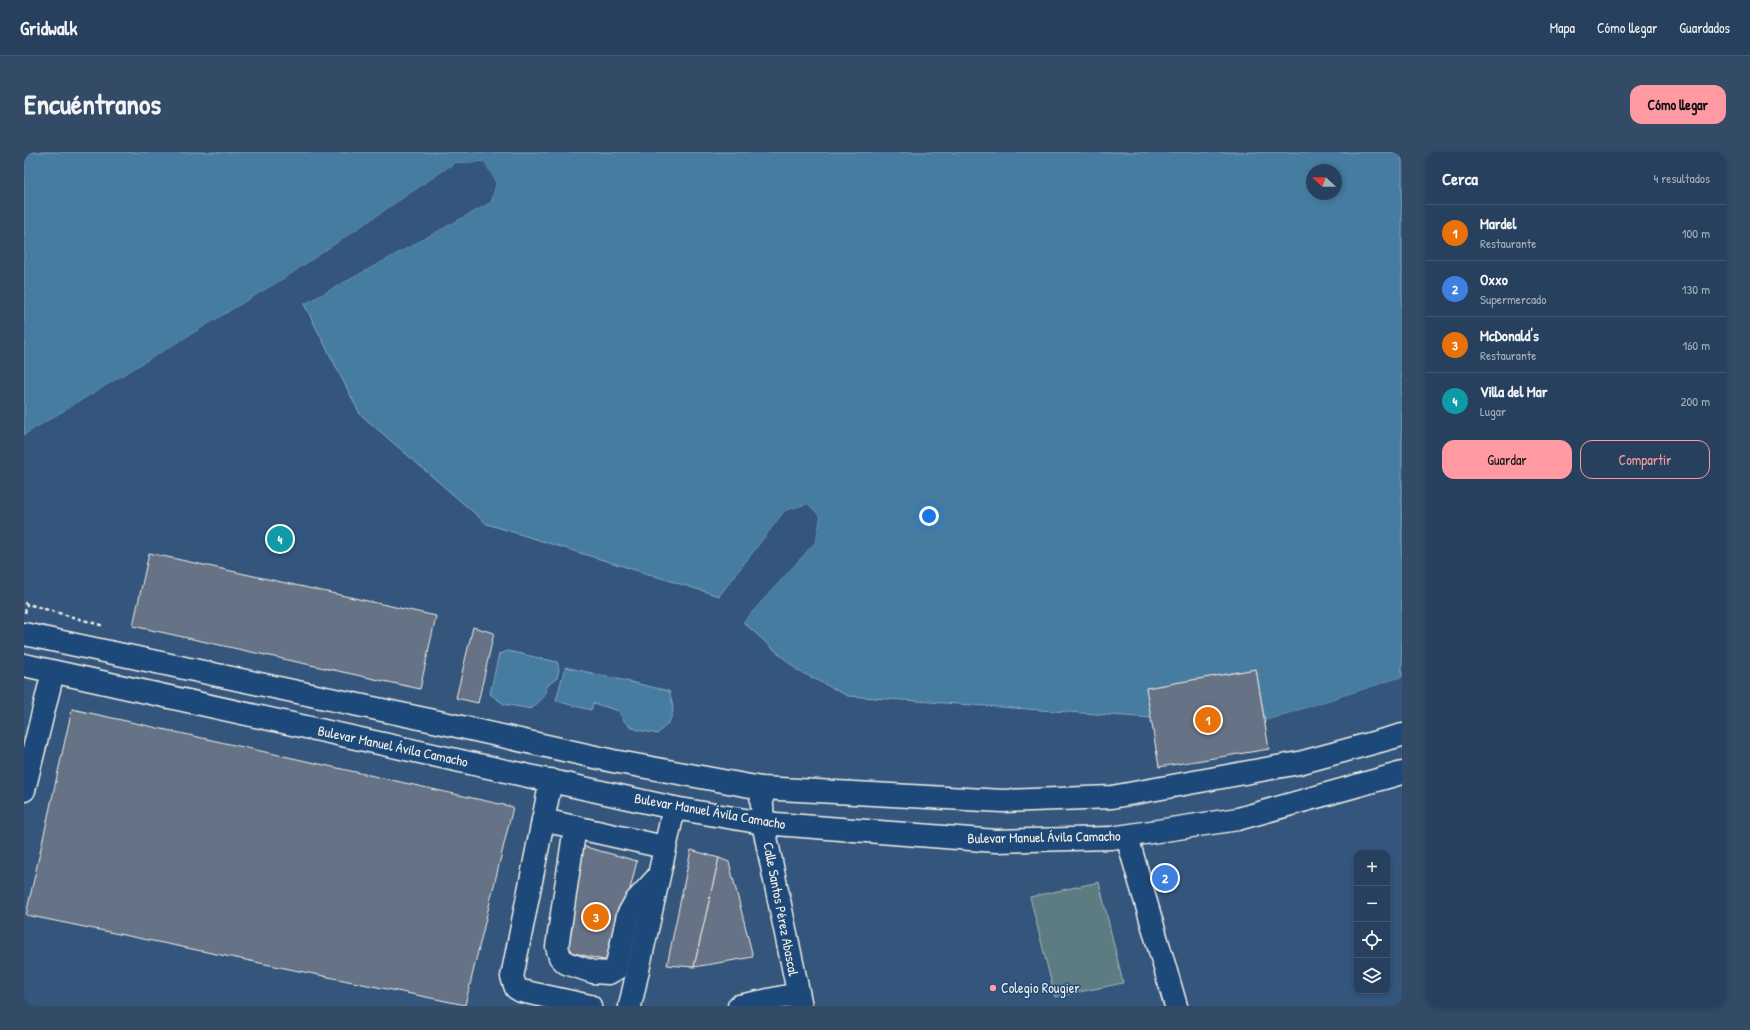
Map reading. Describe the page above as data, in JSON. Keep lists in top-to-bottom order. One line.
{"streets":{"main road":["Bulevar Manuel Ávila Camacho","Calle Santos Pérez Abascal"]},"crossings":[["Bulevar Manuel Ávila Camacho","Calle Santos Pérez Abascal"]],"places":["Colegio Rougier"],"north":"left","page":{"header":"Gridwalk","nav":["Mapa","Cómo llegar","Guardados"],"title":"Encuéntranos","buttons":["Cómo llegar",["Guardar","Compartir"]],"heading":["Cerca","4 resultados"],"list":[{"mark":"1","name":"Mardel","note":"Restaurante","value":"100 m"},{"mark":"2","name":"Oxxo","note":"Supermercado","value":"130 m"},{"mark":"3","name":"McDonald's","note":"Restaurante","value":"160 m"},{"mark":"4","name":"Villa del Mar","note":"Lugar","value":"200 m"}],"pins":["4","1","2","3"],"map_buttons":["+","−"]}}
